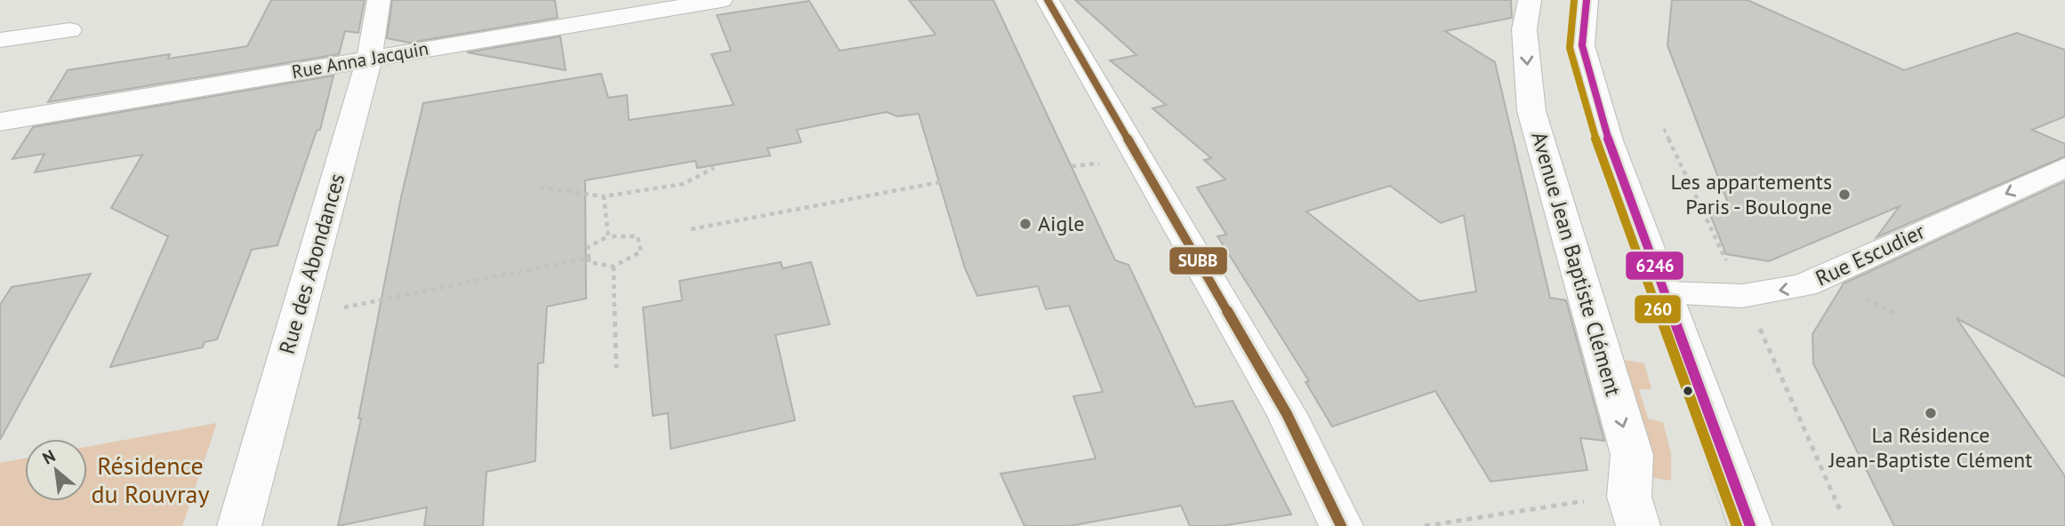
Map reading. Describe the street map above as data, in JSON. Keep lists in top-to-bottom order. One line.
{"streets":{"street":["Rue Anna Jacquin","Rue Escudier","Rue des Abondances","Avenue Jean Baptiste Clément"]},"crossings":[["Rue Anna Jacquin","Rue des Abondances"]],"one_way":["Rue Escudier"],"parks":["Résidence du Rouvray"],"places":["Les appartements Paris - Boulogne","Aigle","La Résidence Jean-Baptiste Clément"],"lines":["transit line 6246","transit line 260","transit line SUBB"],"north":"top left"}
